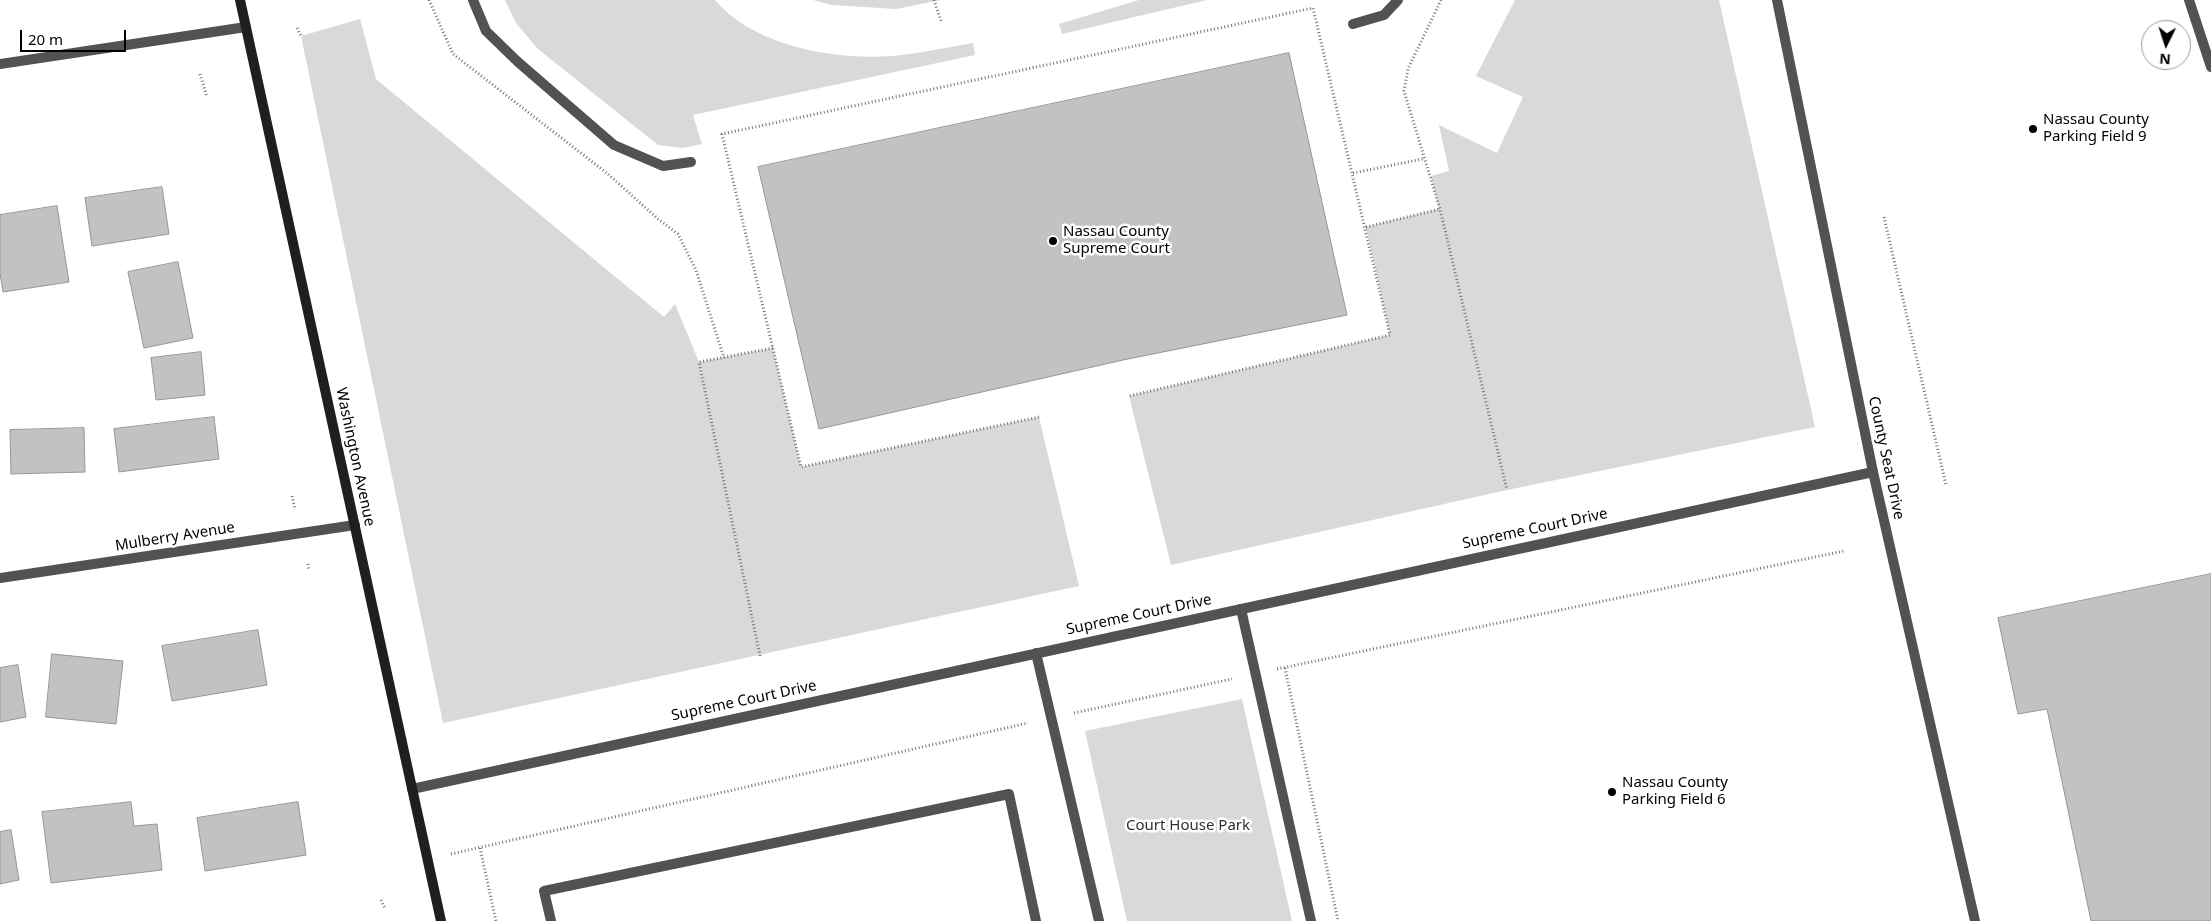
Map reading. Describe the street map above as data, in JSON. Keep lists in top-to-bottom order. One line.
{"streets":{"main road":["Washington Avenue"],"street":["County Seat Drive","Supreme Court Drive","Mulberry Avenue"]},"crossings":[["Washington Avenue","Supreme Court Drive"],["Washington Avenue","Mulberry Avenue"],["County Seat Drive","Supreme Court Drive"]],"parks":["Court House Park"],"places":["Nassau County Parking Field 9","Nassau County Supreme Court","Nassau County Parking Field 6"],"scale_bar":"20 m","north":"bottom"}
